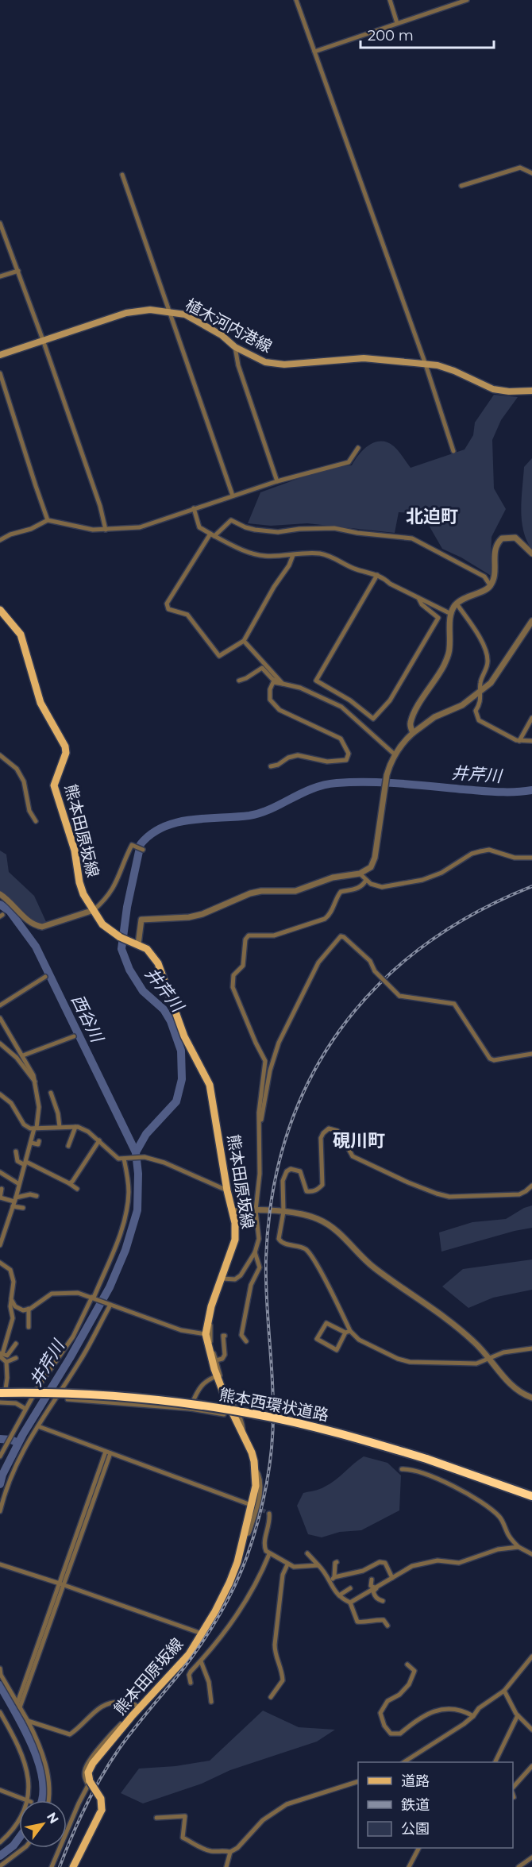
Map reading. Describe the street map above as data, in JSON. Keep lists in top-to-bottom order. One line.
{"streets":{"highway":["熊本西環状道路"],"main road":["植木河内港線","熊本田原坂線"]},"districts":["北迫町","硯川町"],"water":["井芹川","西谷川"],"legend":["道路","鉄道","公園"],"scale_bar":"200 m","north":"top right"}
